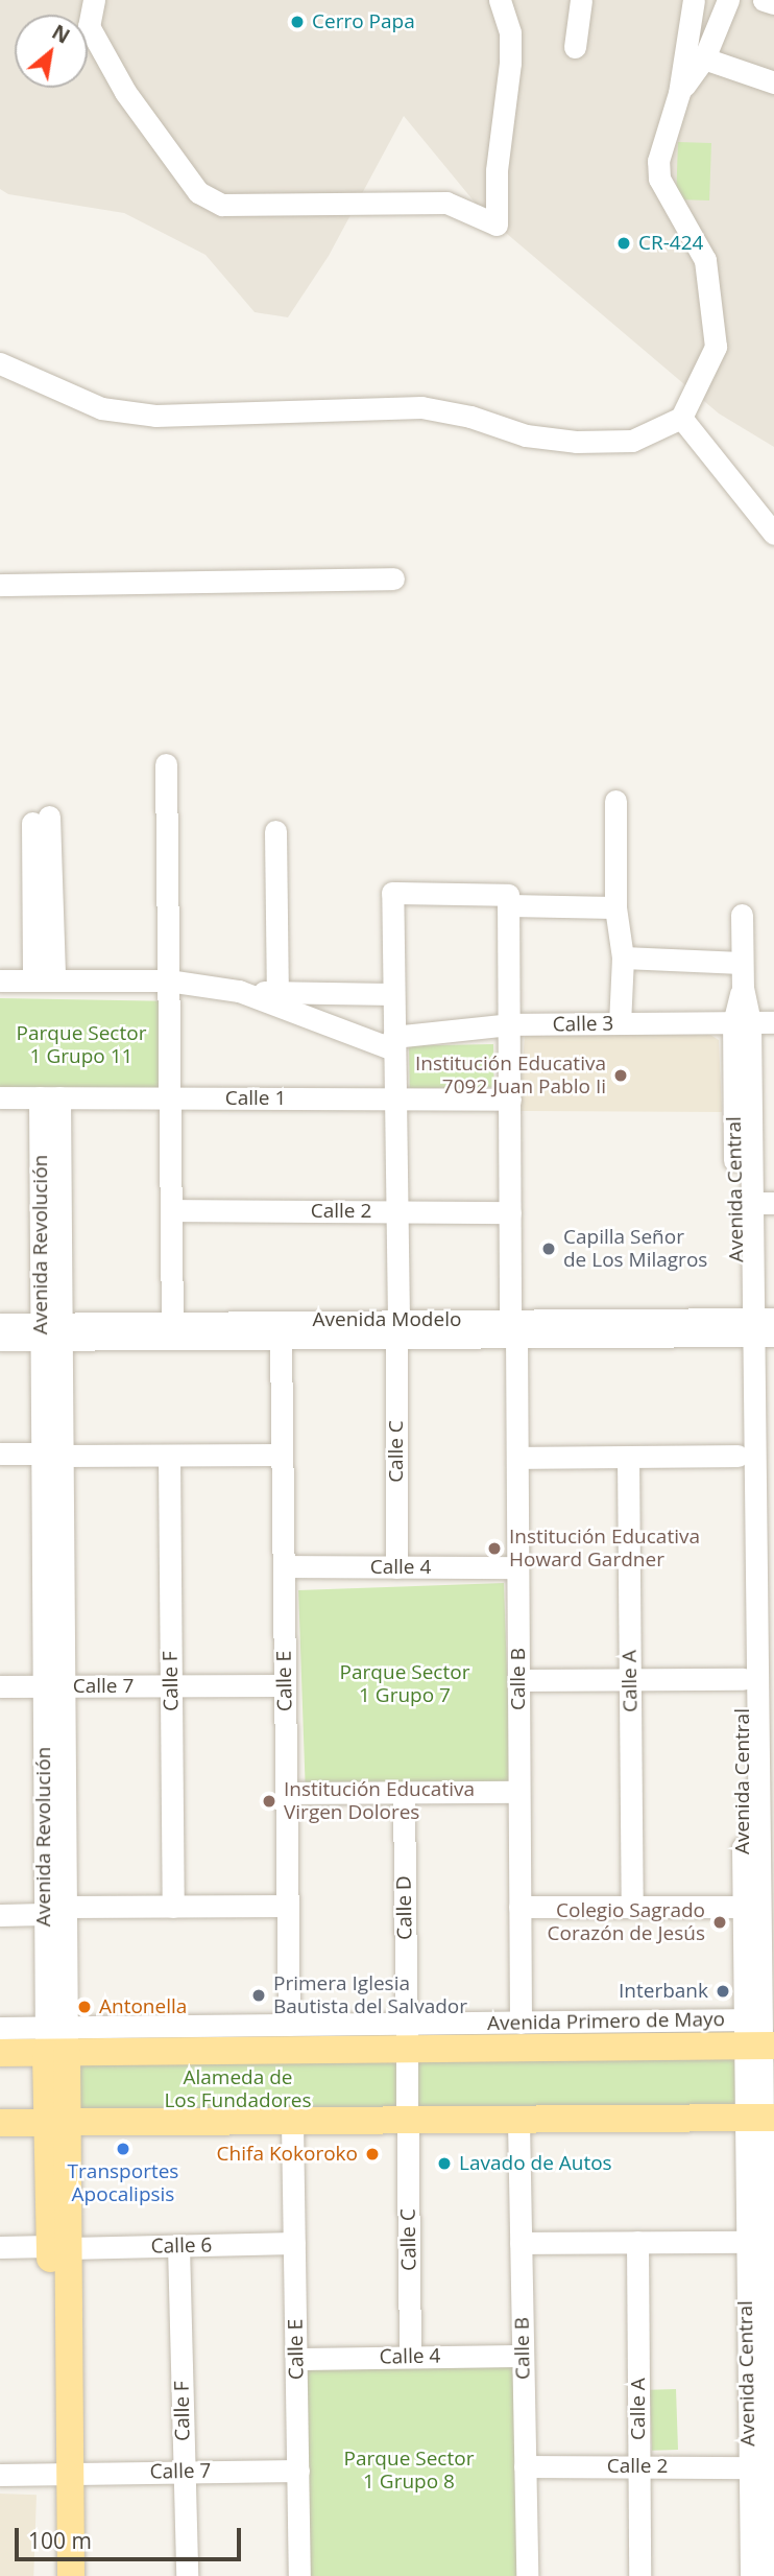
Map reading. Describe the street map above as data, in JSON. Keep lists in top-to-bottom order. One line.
{"streets":{"main road":["Avenida Revolución","Avenida Primero de Mayo"],"street":["Calle 3","Calle 1","Avenida Central","Calle 2","Avenida Modelo","Calle C","Calle 4","Calle B","Calle F","Calle E","Calle A","Calle 7","Calle D","Calle 6"]},"crossings":[["Calle 3","Avenida Central"],["Calle 3","Calle C"],["Calle 3","Calle B"],["Calle 1","Avenida Revolución"],["Calle 1","Calle C"],["Calle 1","Calle B"],["Avenida Central","Calle 2"],["Avenida Central","Avenida Modelo"],["Avenida Central","Avenida Primero de Mayo"],["Calle 2","Calle C"],["Calle 2","Calle B"],["Calle 2","Calle A"],["Avenida Revolución","Avenida Modelo"],["Avenida Revolución","Calle 7"],["Avenida Revolución","Avenida Primero de Mayo"],["Avenida Revolución","Calle 6"],["Avenida Modelo","Calle C"],["Avenida Modelo","Calle B"],["Avenida Modelo","Calle E"],["Calle C","Calle 4"],["Calle C","Calle B"],["Calle C","Calle D"],["Calle 4","Calle B"],["Calle 4","Calle E"],["Calle B","Avenida Primero de Mayo"],["Calle F","Calle 7"],["Calle F","Calle 6"],["Calle E","Calle 7"],["Calle E","Avenida Primero de Mayo"],["Calle E","Calle 6"],["Calle D","Avenida Primero de Mayo"]],"parks":["Parque Sector 1 Grupo 11","Parque Sector 1 Grupo 7","Alameda de Los Fundadores","Parque Sector 1 Grupo 8"],"places":["Cerro Papa","CR-424","Institución Educativa 7092 Juan Pablo Ii","Capilla Señor de Los Milagros","Institución Educativa Howard Gardner","Institución Educativa Virgen Dolores","Colegio Sagrado Corazón de Jesús","Interbank","Primera Iglesia Bautista del Salvador","Antonella","Transportes Apocalipsis","Chifa Kokoroko","Lavado de Autos"],"scale_bar":"100 m","north":"top right"}
